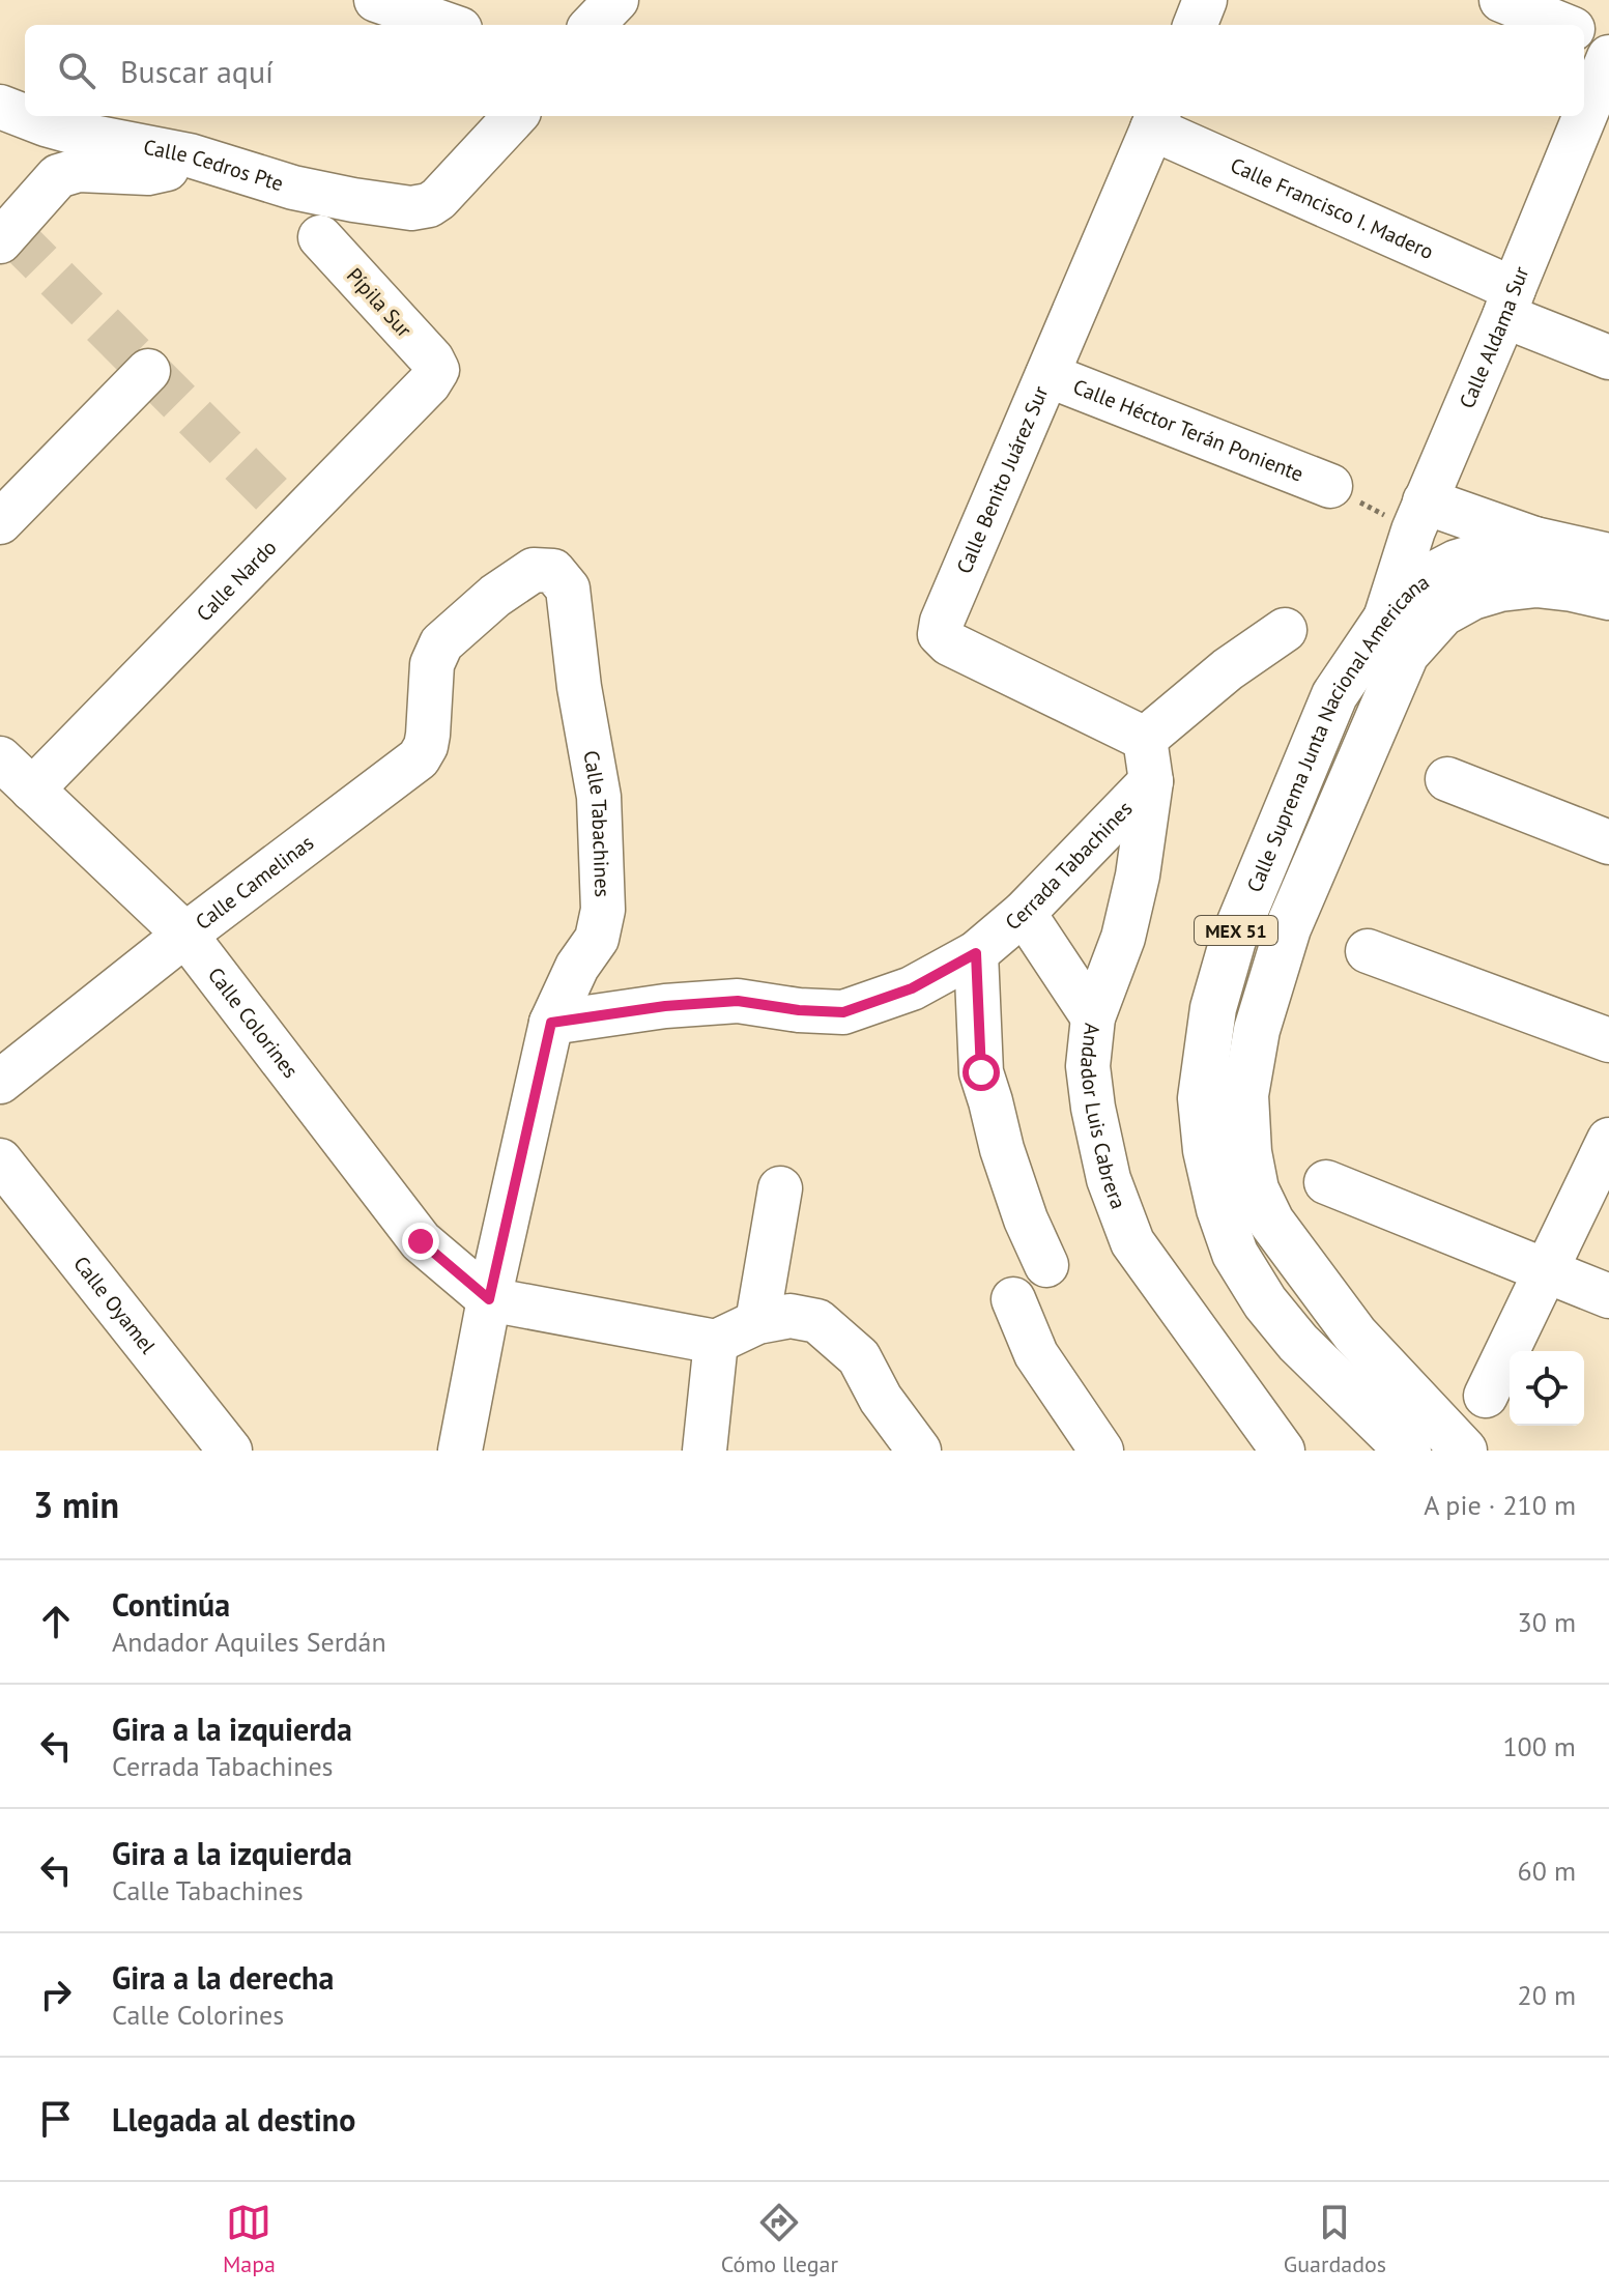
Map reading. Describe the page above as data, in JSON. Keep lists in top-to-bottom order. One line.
{"streets":{"main road":["Calle Suprema Junta Nacional Americana","MEX 51"],"street":["Calle Cedros Pte","Calle Francisco I. Madero","Pípila Sur","Calle Aldama Sur","Calle Héctor Terán Poniente","Calle Benito Juárez Sur","Calle Nardo","Calle Tabachines","Cerrada Tabachines","Calle Camelinas","Calle Colorines","Andador Luis Cabrera","Calle Oyamel"]},"crossings":[["Calle Francisco I. Madero","Calle Aldama Sur"],["Calle Francisco I. Madero","Calle Benito Juárez Sur"],["Pípila Sur","Calle Nardo"],["Calle Aldama Sur","Calle Suprema Junta Nacional Americana"],["Calle Héctor Terán Poniente","Calle Benito Juárez Sur"],["Calle Benito Juárez Sur","Cerrada Tabachines"],["Calle Benito Juárez Sur","Andador Luis Cabrera"],["Calle Nardo","Calle Colorines"],["Calle Tabachines","Cerrada Tabachines"],["Calle Tabachines","Calle Camelinas"],["Calle Tabachines","Calle Colorines"],["Cerrada Tabachines","Andador Luis Cabrera"],["Calle Camelinas","Calle Colorines"]],"page":{"search":"Buscar aquí","heading":["3 min","A pie · 210 m"],"list":[["Continúa","Andador Aquiles Serdán","30 m"],["Gira a la izquierda","Cerrada Tabachines","100 m"],["Gira a la izquierda","Calle Tabachines","60 m"],["Gira a la derecha","Calle Colorines","20 m"],"Llegada al destino"],"nav":["Mapa","Cómo llegar","Guardados"]}}
